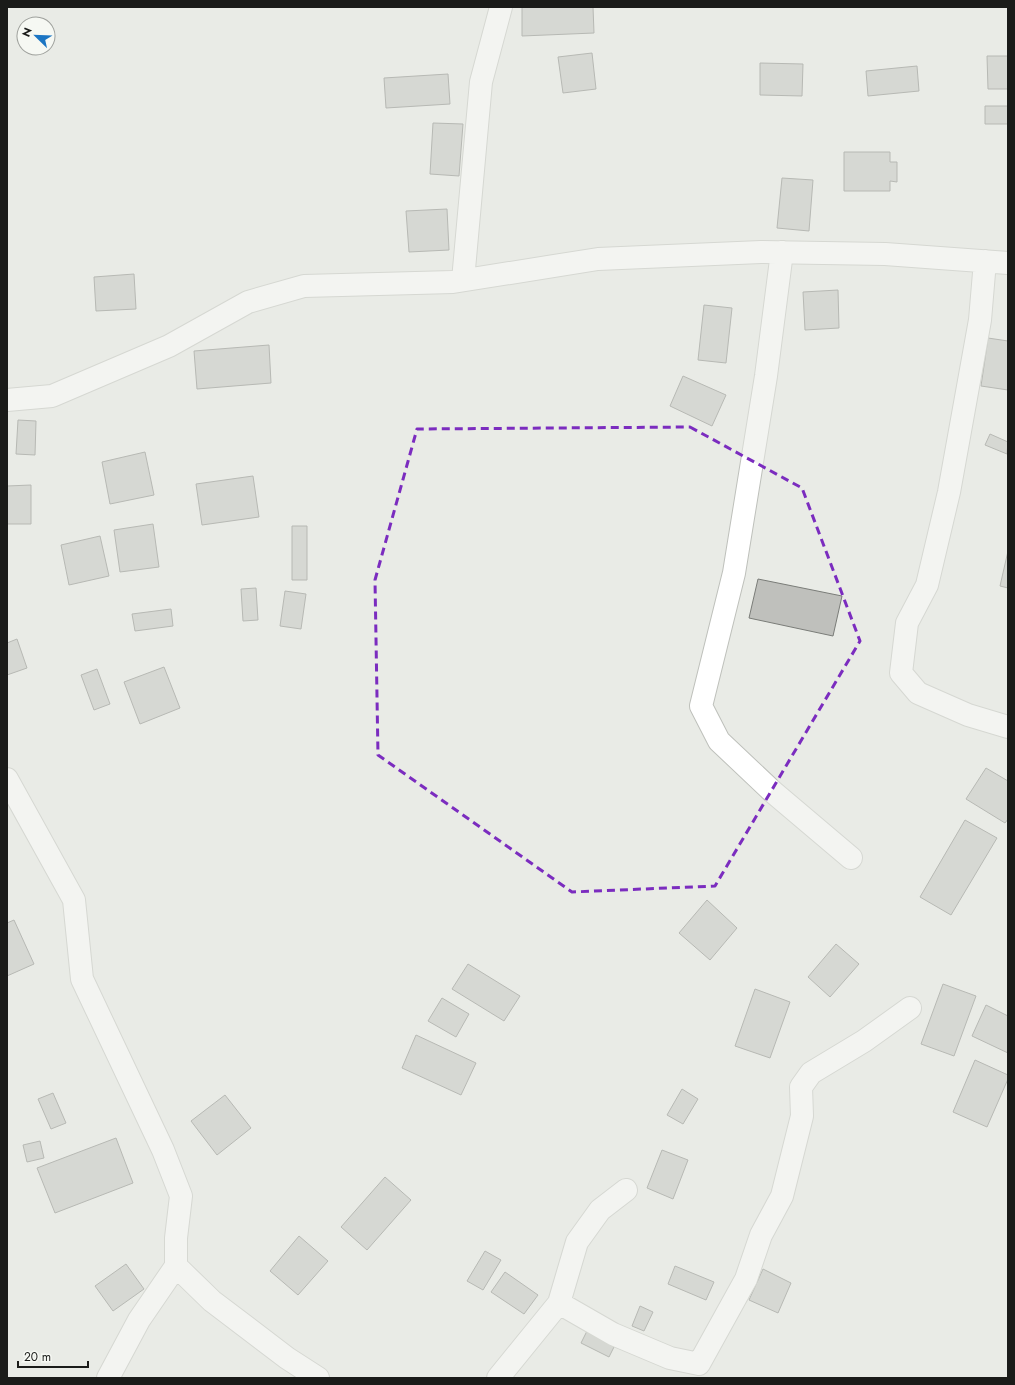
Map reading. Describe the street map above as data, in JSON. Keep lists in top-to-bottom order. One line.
{"scale_bar":"20 m","north":"top left"}
